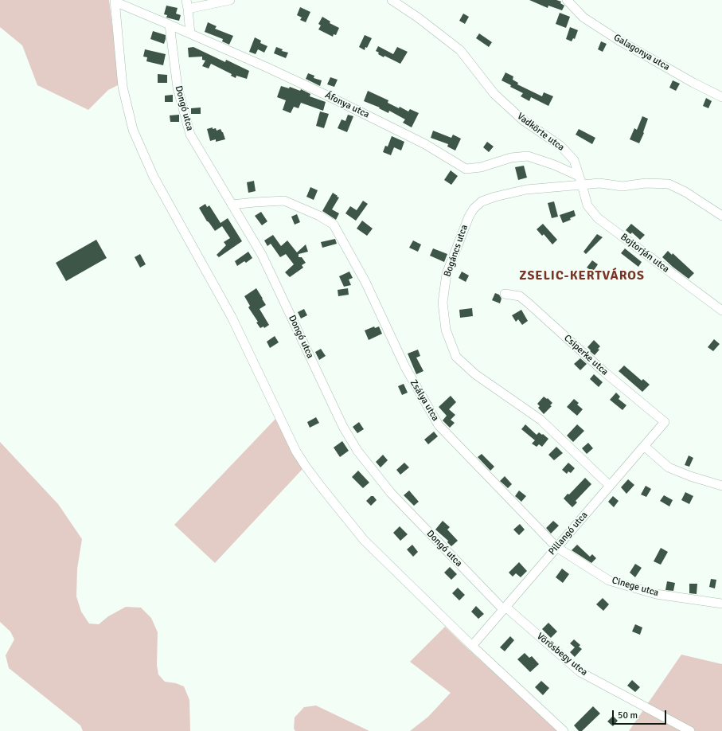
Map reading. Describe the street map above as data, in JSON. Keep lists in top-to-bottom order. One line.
{"streets":{"street":["Galagonya utca","Áfonya utca","Dongó utca","Vadkörte utca","Bogáncs utca","Bojtorján utca","Csiperke utca","Zsálya utca","Pillangó utca","Cinege utca","Vörösbegy utca"]},"crossings":[["Áfonya utca","Dongó utca"],["Áfonya utca","Vadkörte utca"],["Dongó utca","Zsálya utca"],["Dongó utca","Pillangó utca"],["Dongó utca","Vörösbegy utca"],["Vadkörte utca","Bogáncs utca"],["Vadkörte utca","Bojtorján utca"],["Bogáncs utca","Bojtorján utca"],["Bogáncs utca","Pillangó utca"],["Csiperke utca","Pillangó utca"],["Zsálya utca","Pillangó utca"],["Zsálya utca","Cinege utca"],["Pillangó utca","Cinege utca"],["Pillangó utca","Vörösbegy utca"]],"districts":["ZSELIC-KERTVÁROS"],"scale_bar":"50 m"}
